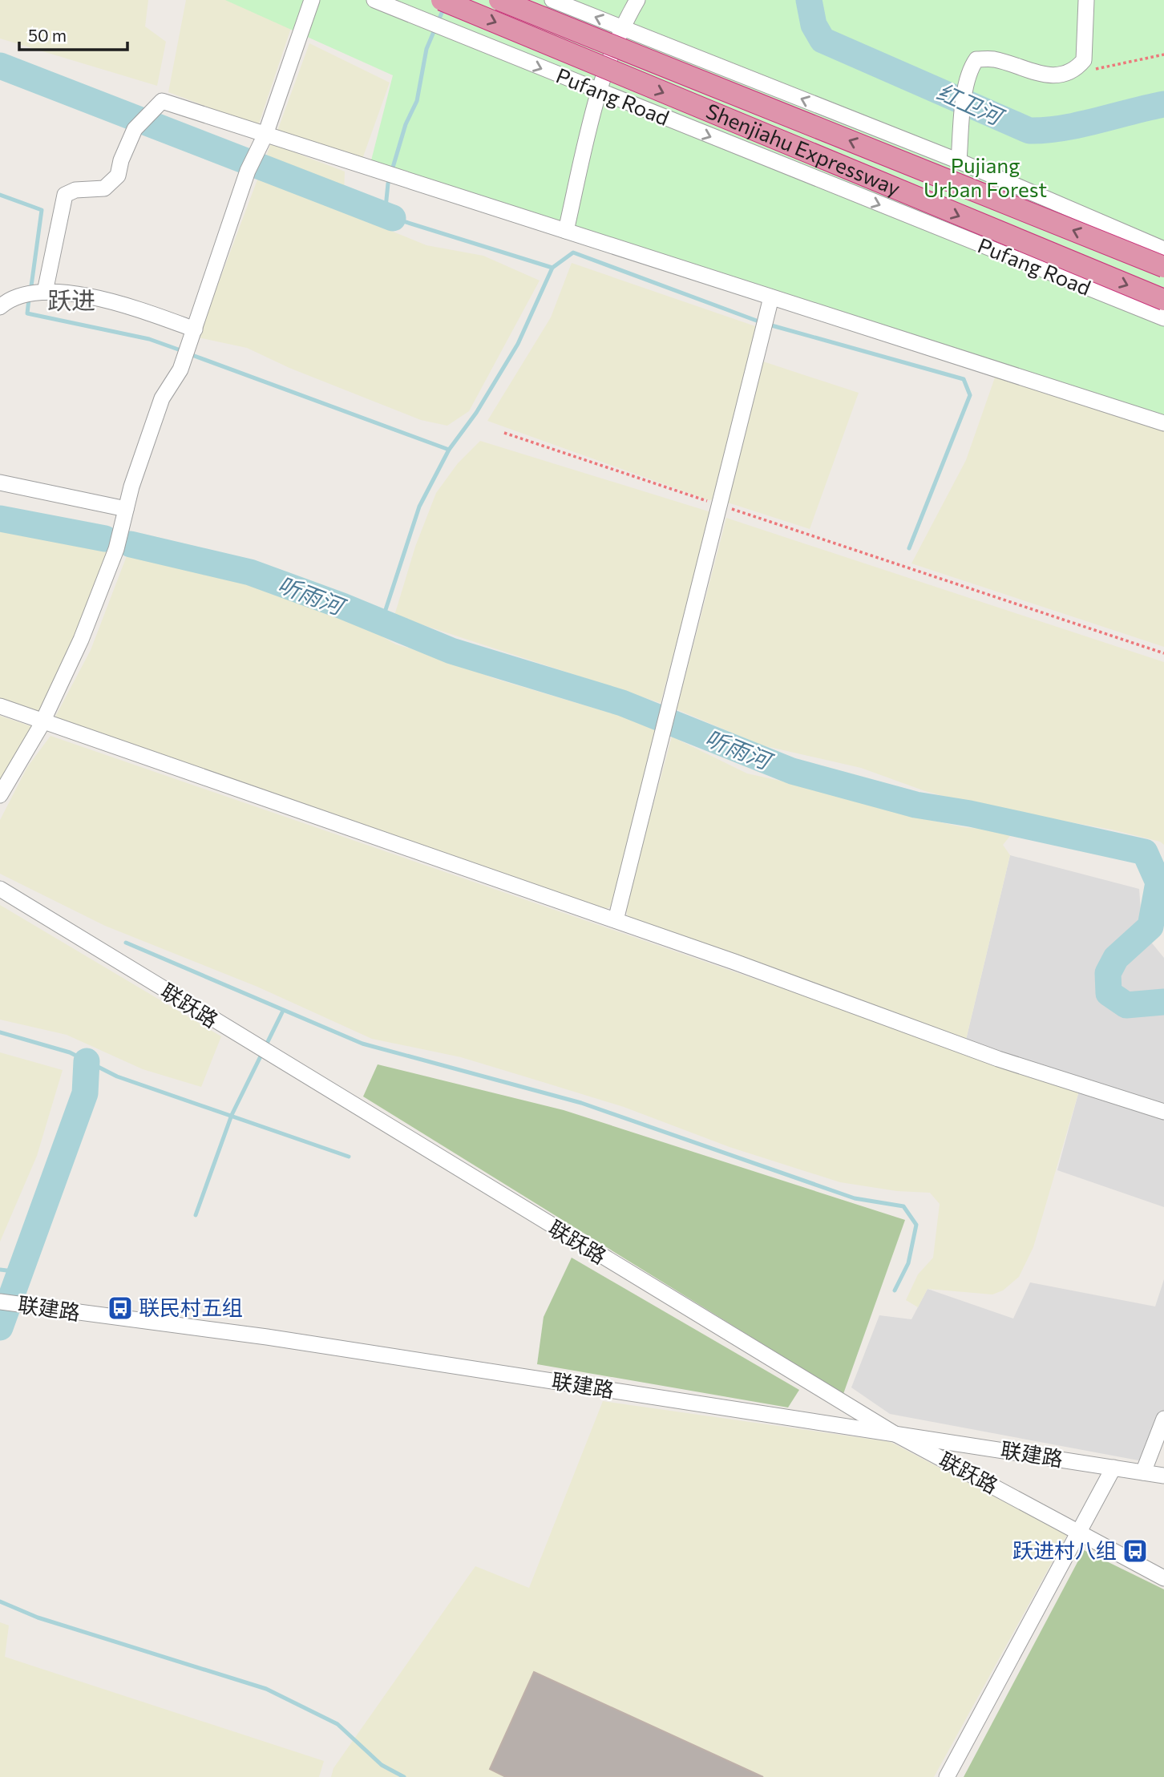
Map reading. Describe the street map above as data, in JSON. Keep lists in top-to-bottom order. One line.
{"streets":{"highway":["Shenjiahu Expressway"],"street":["Pufang Road","联跃路","联建路"]},"crossings":[["联跃路","联建路"]],"districts":["跃进"],"water":["红卫河","听雨河"],"parks":["Pujiang Urban Forest"],"places":{"bus stop":["联民村五组","跃进村八组"]},"scale_bar":"50 m"}
